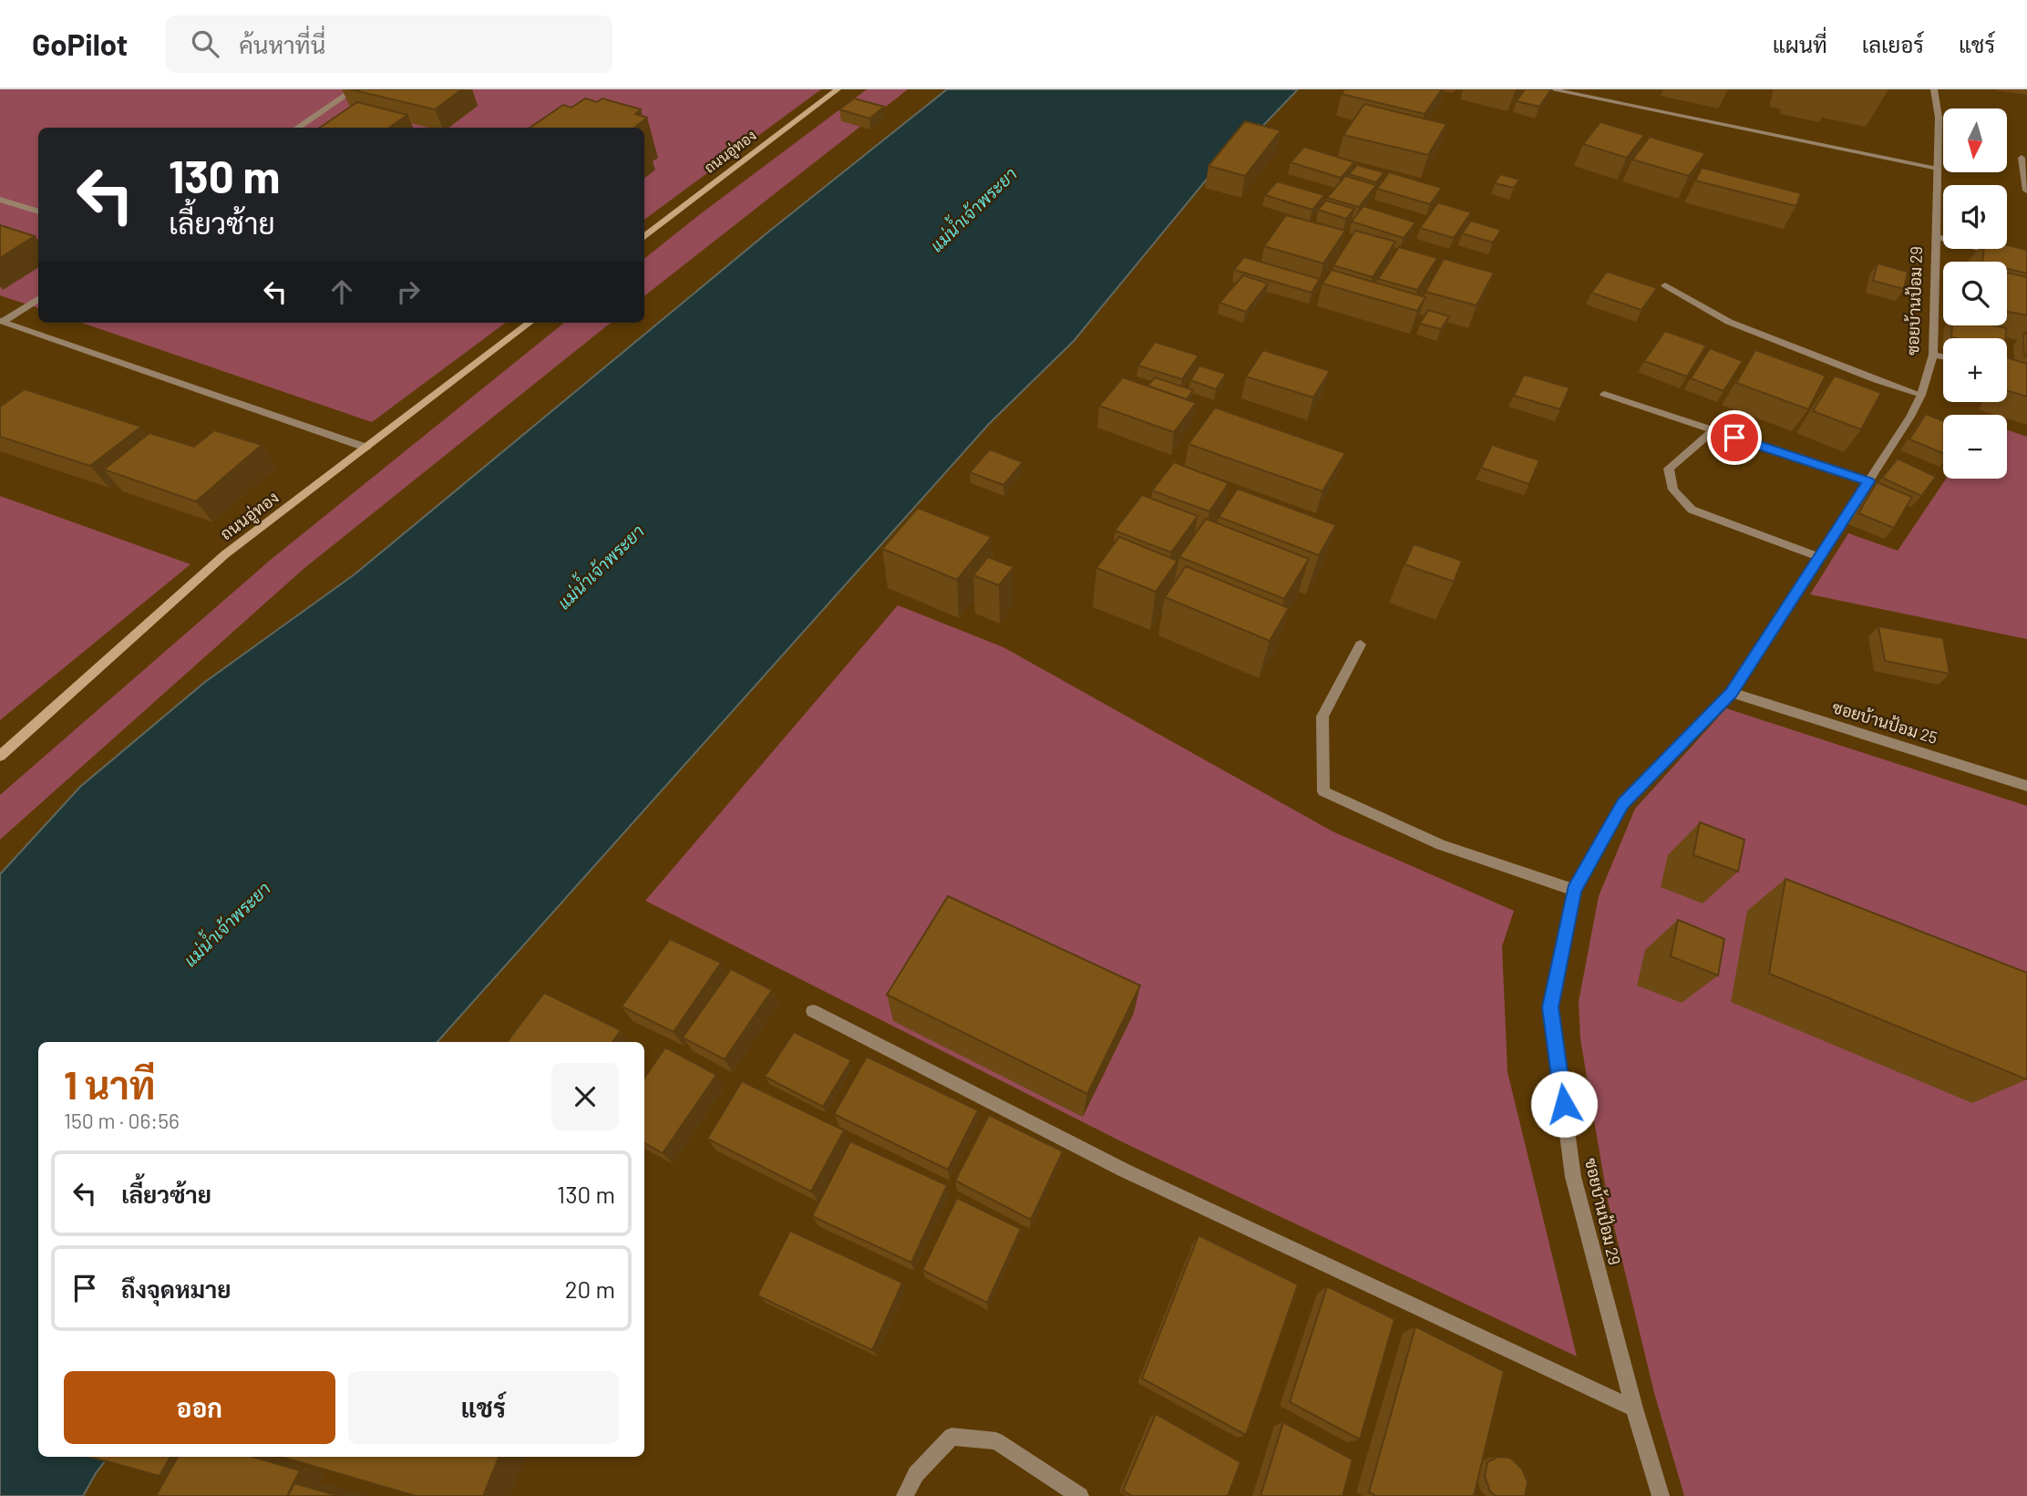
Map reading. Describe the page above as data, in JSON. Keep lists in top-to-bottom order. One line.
{"streets":{"main road":["ถนนอู่ทอง"],"street":["ซอยบ้านป้อม 29","ซอยบ้านป้อม 25"]},"crossings":[["ซอยบ้านป้อม 29","ซอยบ้านป้อม 25"]],"water":["แม่น้ำเจ้าพระยา"],"north":"bottom","page":{"header":"GoPilot","search":"ค้นหาที่นี่","nav":["แผนที่","เลเยอร์","แชร์"],"map_buttons":["+","−"],"turn":["130 m","เลี้ยวซ้าย"],"heading":["1 นาที","150 m · 06:56"],"list":[{"name":"เลี้ยวซ้าย","value":"130 m"},{"name":"ถึงจุดหมาย","value":"20 m"}],"buttons":["ออก","แชร์"]}}
